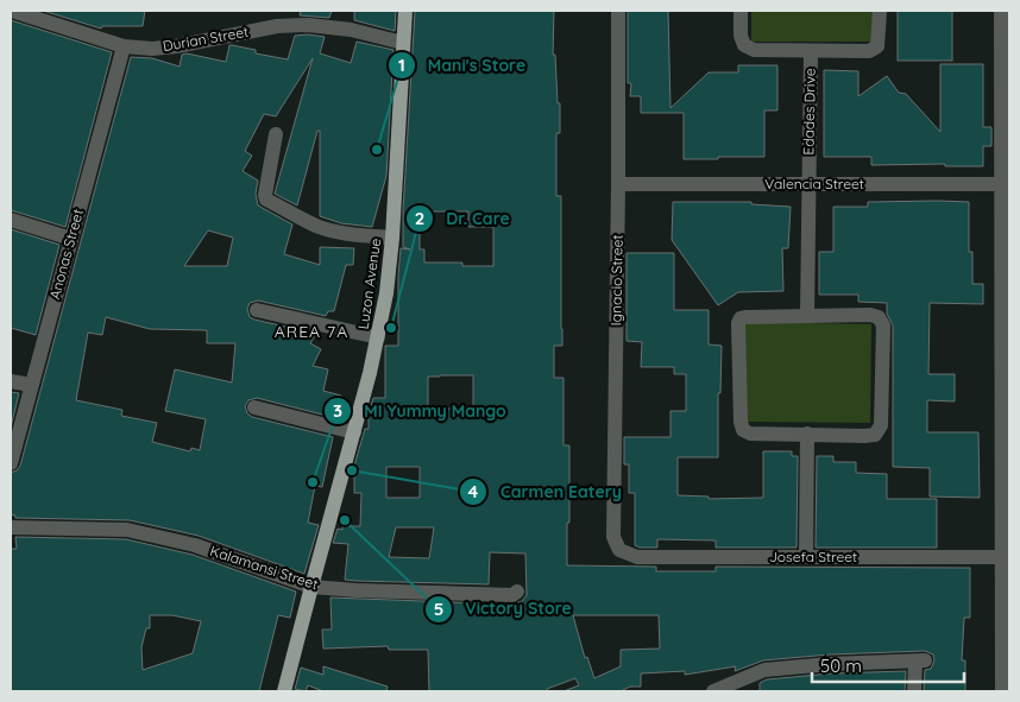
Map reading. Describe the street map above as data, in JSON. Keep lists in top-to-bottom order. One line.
{"streets":{"main road":["Luzon Avenue"],"street":["Durian Street","Edades Drive","Valencia Street","Anonas Street","Ignacio Street","Josefa Street","Kalamansi Street"]},"crossings":[["Durian Street","Anonas Street"],["Durian Street","Luzon Avenue"],["Edades Drive","Valencia Street"],["Valencia Street","Ignacio Street"],["Ignacio Street","Josefa Street"],["Luzon Avenue","Kalamansi Street"]],"districts":["AREA 7A"],"places":["Mani's Store","Dr. Care","Carmen Eatery","MI Yummy Mango","Victory Store"],"scale_bar":"50 m"}
